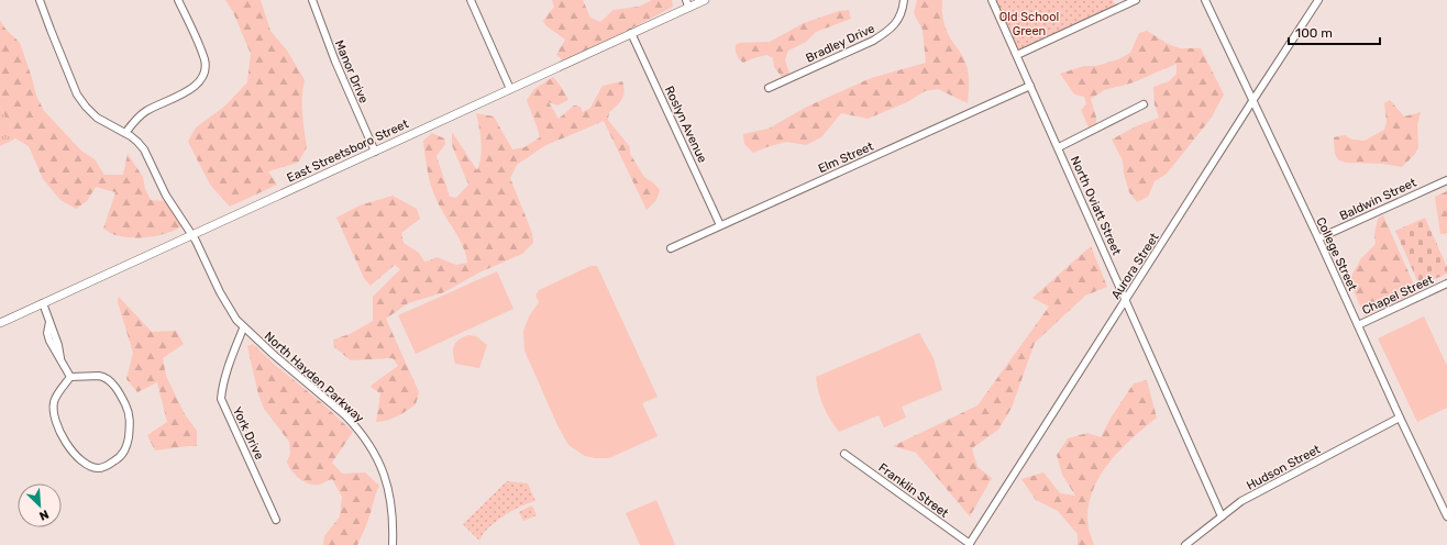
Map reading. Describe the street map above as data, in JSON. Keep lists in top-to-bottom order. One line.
{"streets":{"main road":["East Streetsboro Street"],"street":["Bradley Drive","Manor Drive","Roslyn Avenue","Elm Street","Baldwin Street","North Oviatt Street","College Street","Aurora Street","Chapel Street","North Hayden Parkway","York Drive","Hudson Street","Franklin Street"]},"crossings":[["Manor Drive","East Streetsboro Street"],["Roslyn Avenue","East Streetsboro Street"],["Roslyn Avenue","Elm Street"],["East Streetsboro Street","North Hayden Parkway"],["Elm Street","North Oviatt Street"],["Baldwin Street","College Street"],["North Oviatt Street","Aurora Street"],["North Oviatt Street","Hudson Street"],["College Street","Aurora Street"],["College Street","Chapel Street"],["College Street","Hudson Street"],["Aurora Street","Franklin Street"],["North Hayden Parkway","York Drive"]],"parks":["Old School Green"],"scale_bar":"100 m","north":"bottom right"}
